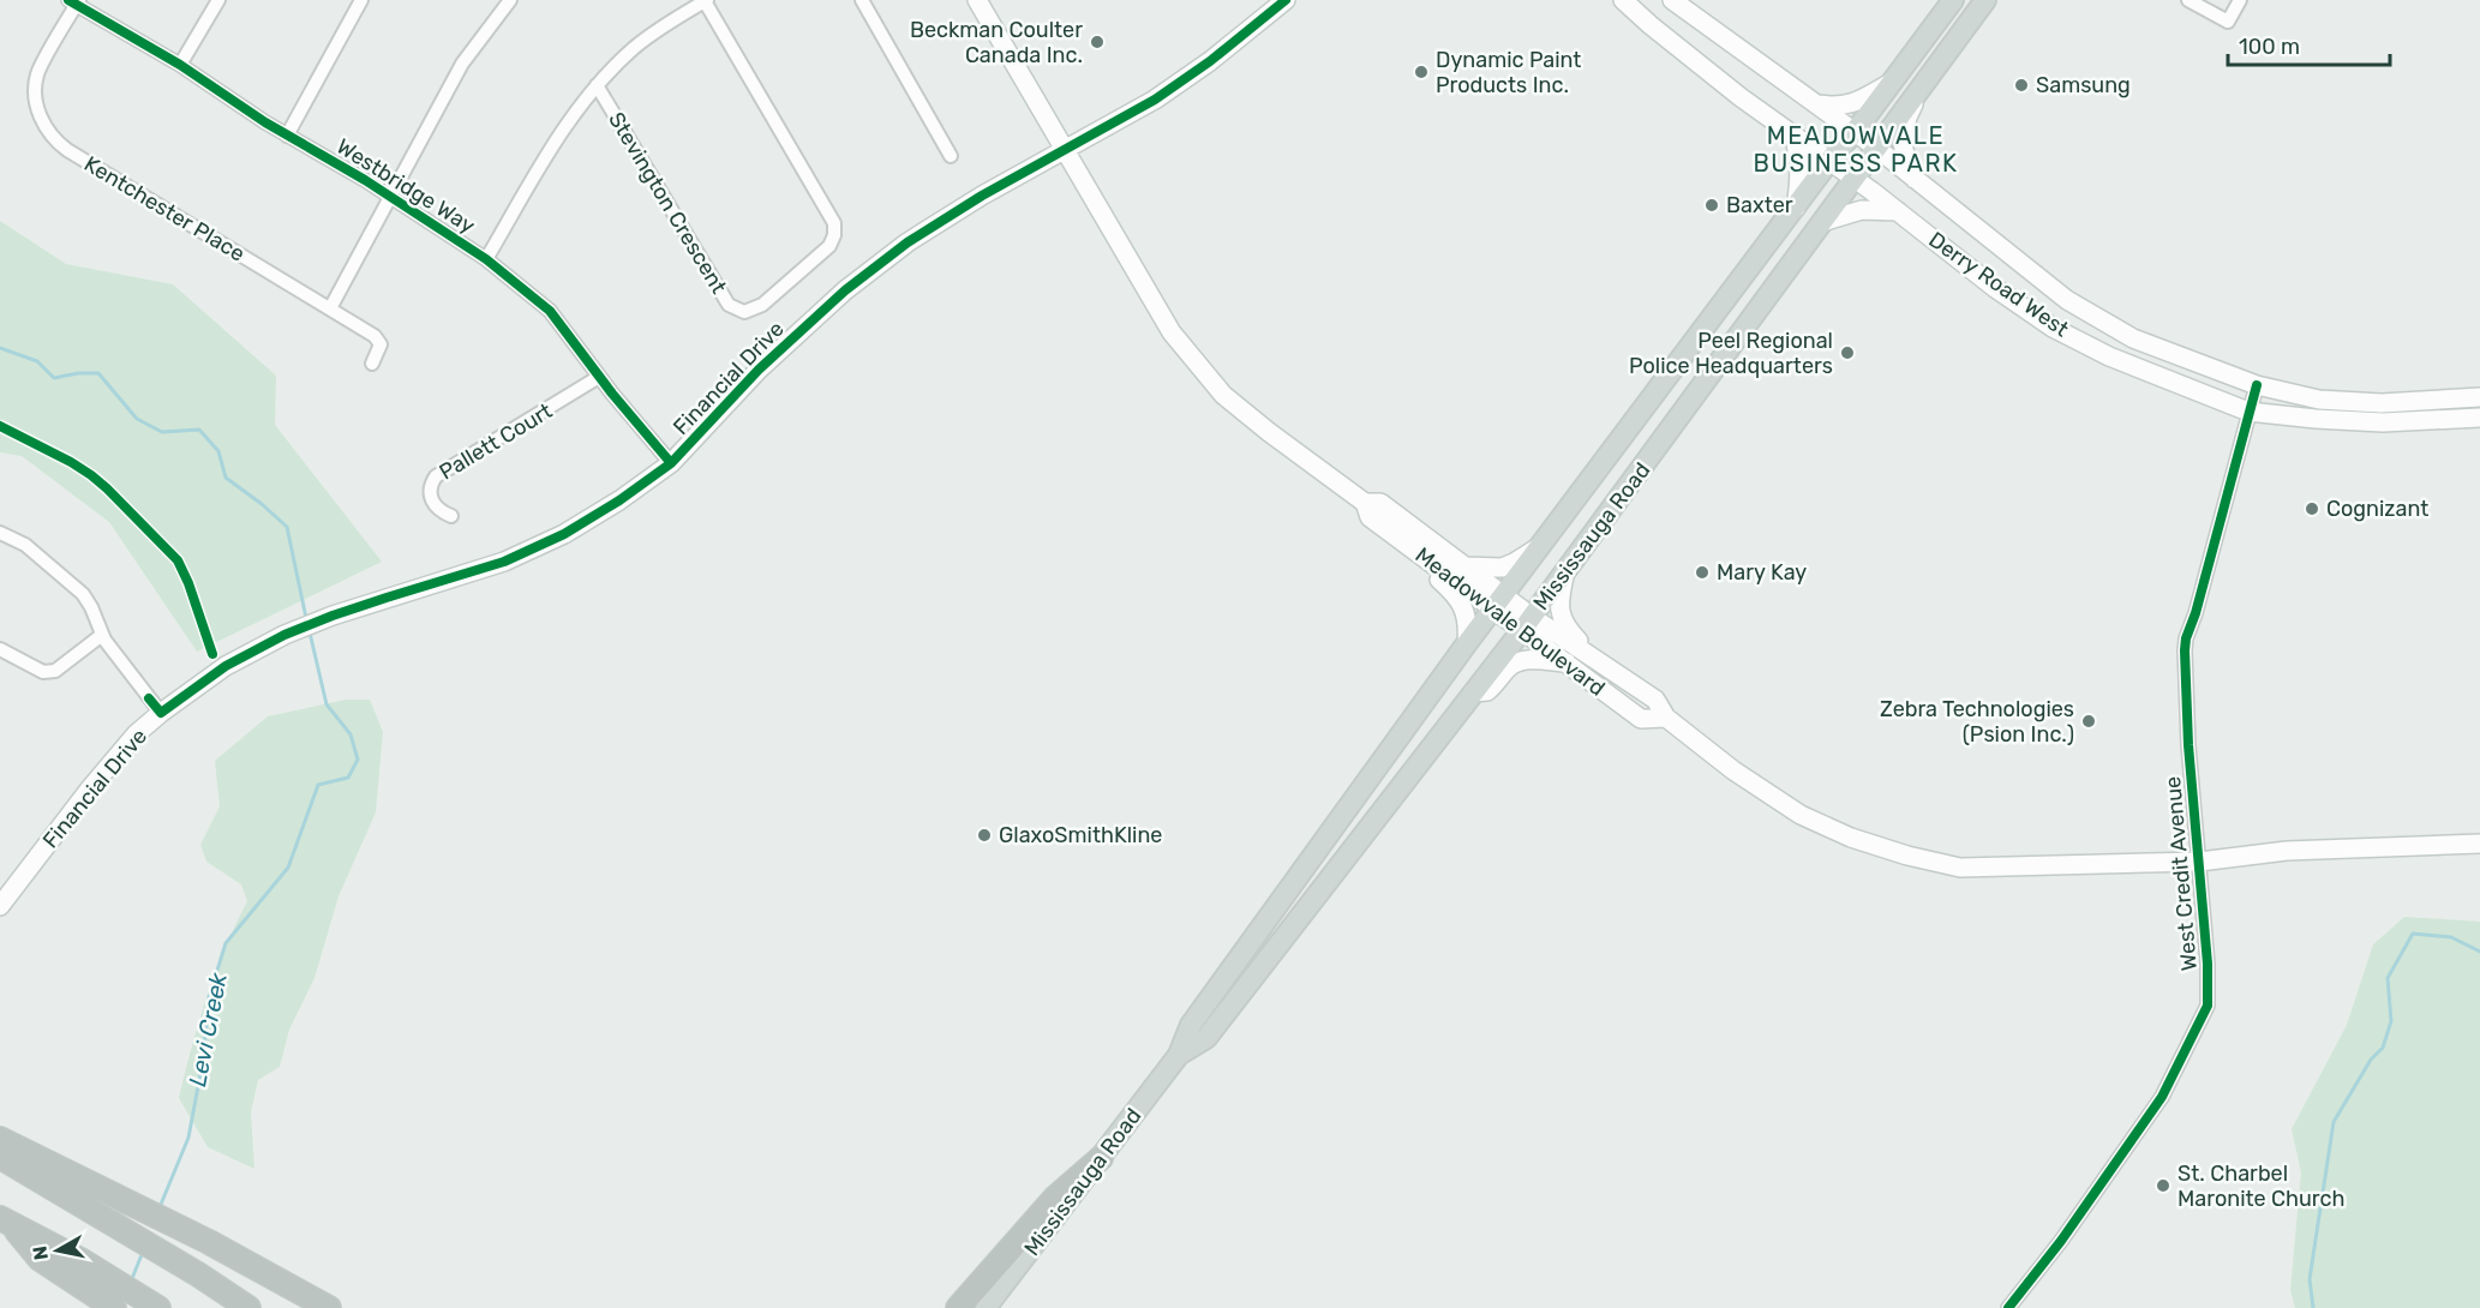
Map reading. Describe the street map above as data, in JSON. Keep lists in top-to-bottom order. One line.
{"streets":{"main road":["Derry Road West","Financial Drive","Mississauga Road","Meadowvale Boulevard"],"street":["Westbridge Way","Stevington Crescent","Kentchester Place","Pallett Court","West Credit Avenue"]},"crossings":[["Westbridge Way","Kentchester Place"],["Westbridge Way","Financial Drive"],["Westbridge Way","Pallett Court"],["Derry Road West","Mississauga Road"],["Derry Road West","West Credit Avenue"],["Financial Drive","Meadowvale Boulevard"],["Mississauga Road","Meadowvale Boulevard"],["Meadowvale Boulevard","West Credit Avenue"]],"districts":["MEADOWVALE BUSINESS PARK"],"water":["Levi Creek"],"places":["Beckman Coulter Canada Inc.","Dynamic Paint Products Inc.","Samsung","Baxter","Peel Regional Police Headquarters","Cognizant","Mary Kay","Zebra Technologies (Psion Inc.)","GlaxoSmithKline","St. Charbel Maronite Church"],"scale_bar":"100 m","north":"left"}
